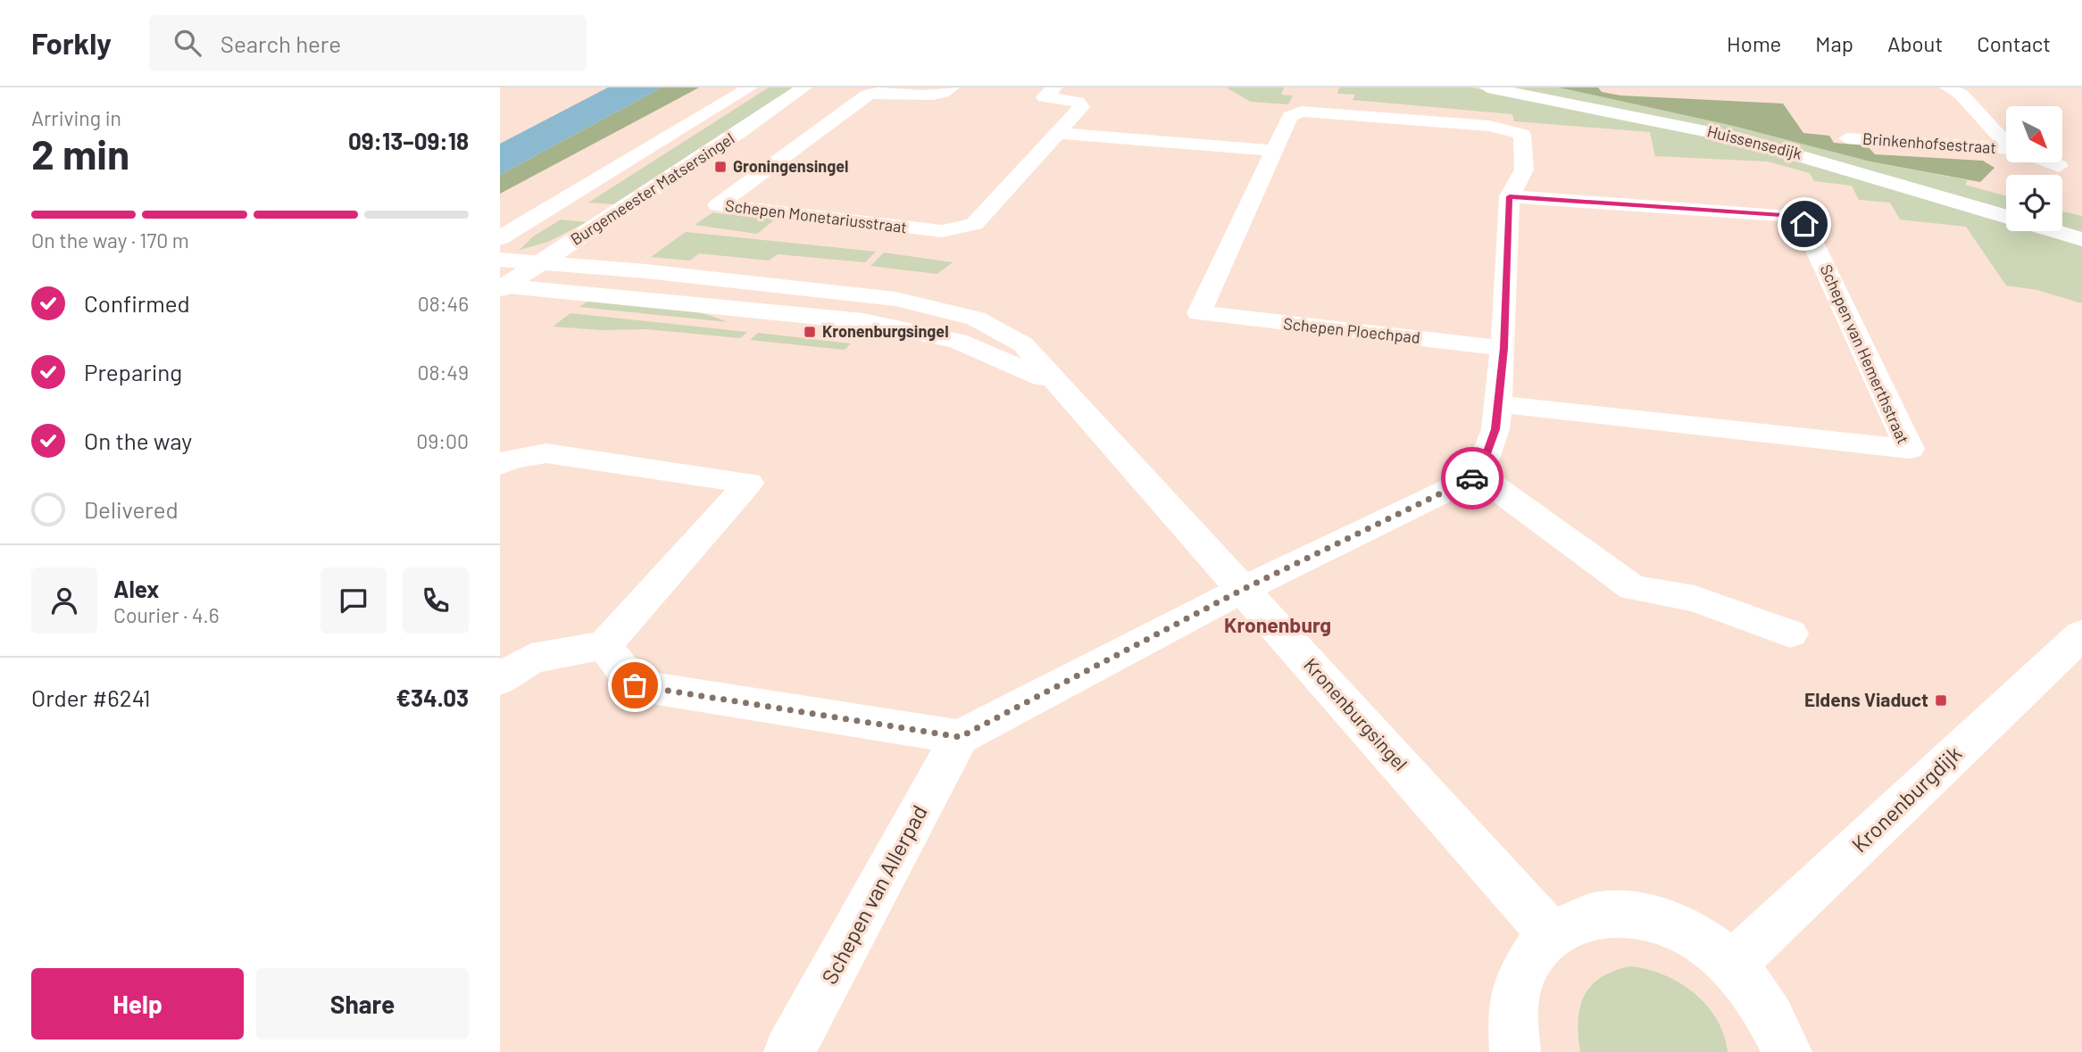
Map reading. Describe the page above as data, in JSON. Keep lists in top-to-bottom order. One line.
{"streets":{"street":["Huissensedijk","Brinkenhofsestraat","Burgemeester Matsersingel","Schepen Monetariusstraat","Schepen Ploechpad","Schepen van Hemerthstraat","Kronenburgsingel","Kronenburgdijk","Schepen van Allerpad"]},"crossings":[["Burgemeester Matsersingel","Kronenburgsingel"]],"districts":["Kronenburg"],"places":{"transit":["Groningensingel","Kronenburgsingel","Eldens Viaduct"]},"north":"bottom right","page":{"header":"Forkly","search":"Search here","nav":["Home","Map","About","Contact"],"heading":["2 min","Arriving in","09:13–09:18"],"panel":["Alex","Courier · 4.6","Order #6241","€34.03"],"bar":"On the way · 170 m","list":[["Confirmed","08:46"],["Preparing","08:49"],["On the way","09:00"],"Delivered"],"buttons":["Help","Share"]}}
